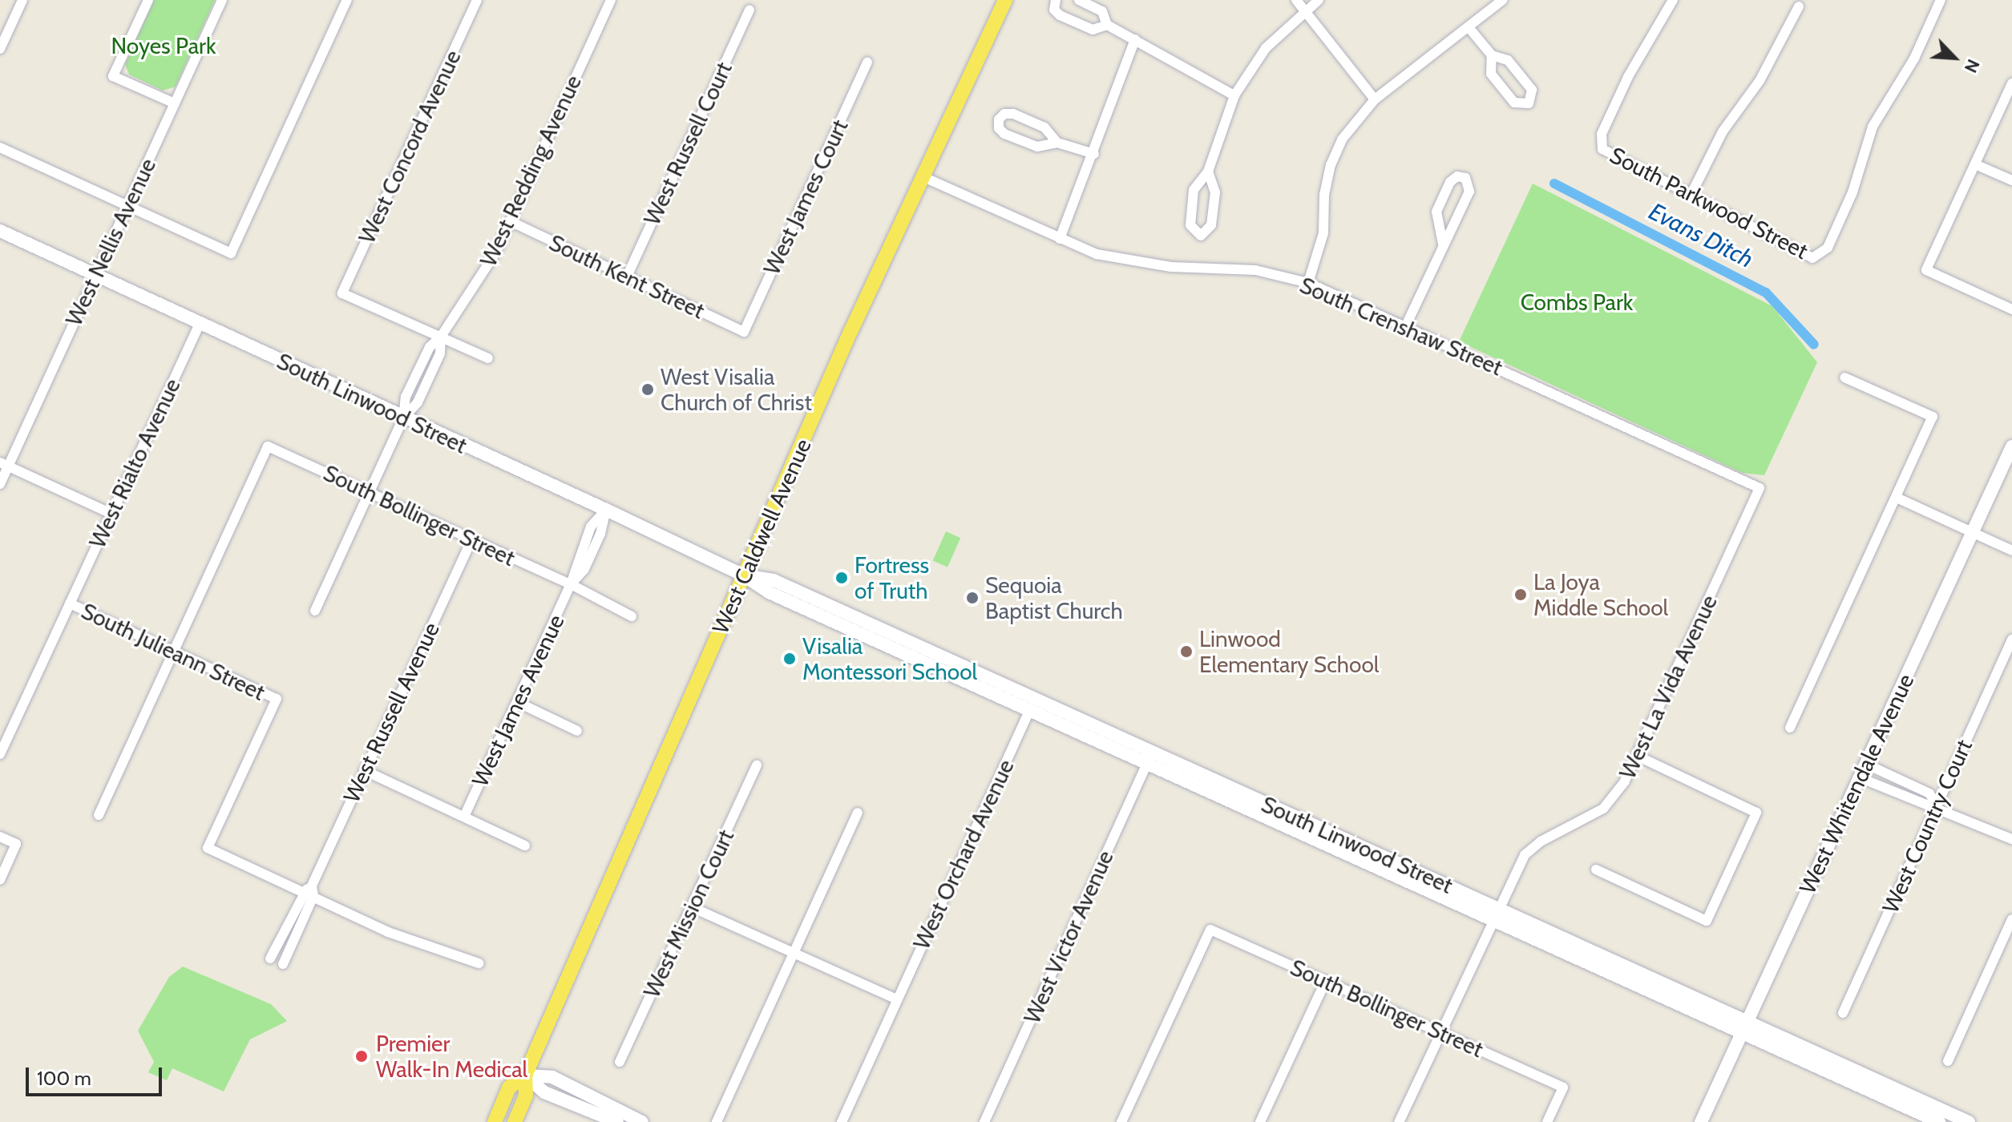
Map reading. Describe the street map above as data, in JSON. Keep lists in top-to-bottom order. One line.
{"streets":{"main road":["West Caldwell Avenue"],"street":["West Russell Court","West Concord Avenue","West Redding Avenue","West James Court","South Parkwood Street","West Nellis Avenue","South Kent Street","South Crenshaw Street","South Linwood Street","West Rialto Avenue","South Bollinger Street","South Julieann Street","West La Vida Avenue","West James Avenue","West Russell Avenue","West Whitendale Avenue","West Country Court","West Orchard Avenue","West Mission Court","West Victor Avenue"]},"crossings":[["West Russell Court","South Kent Street"],["West Concord Avenue","West Redding Avenue"],["West Redding Avenue","South Kent Street"],["West Redding Avenue","South Linwood Street"],["West Redding Avenue","South Bollinger Street"],["West James Court","South Kent Street"],["West Nellis Avenue","South Linwood Street"],["South Crenshaw Street","West Caldwell Avenue"],["South Crenshaw Street","West La Vida Avenue"],["South Linwood Street","West Rialto Avenue"],["South Linwood Street","West Caldwell Avenue"],["South Linwood Street","West La Vida Avenue"],["South Linwood Street","West James Avenue"],["South Linwood Street","West Whitendale Avenue"],["South Linwood Street","West Orchard Avenue"],["South Linwood Street","West Victor Avenue"],["West Rialto Avenue","South Julieann Street"],["South Bollinger Street","South Julieann Street"],["South Bollinger Street","West La Vida Avenue"],["South Bollinger Street","West James Avenue"],["South Bollinger Street","West Russell Avenue"],["South Julieann Street","West Russell Avenue"]],"water":["Evans Ditch"],"parks":["Noyes Park","Combs Park"],"places":["West Visalia Church of Christ","Fortress of Truth","La Joya Middle School","Sequoia Baptist Church","Linwood Elementary School","Visalia Montessori School","Premier Walk-In Medical"],"scale_bar":"100 m","north":"bottom right"}
